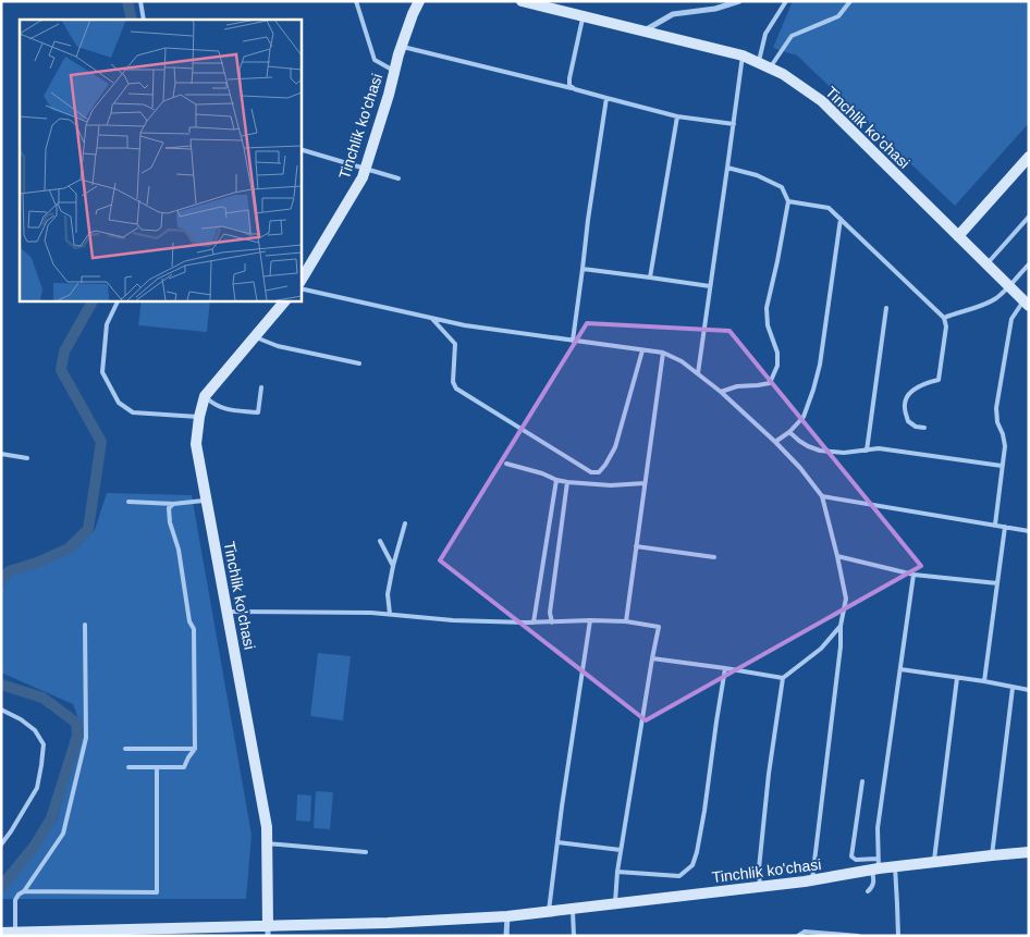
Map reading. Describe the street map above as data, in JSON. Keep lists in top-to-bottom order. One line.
{"streets":{"street":["Tinchlik ko'chasi"]}}
